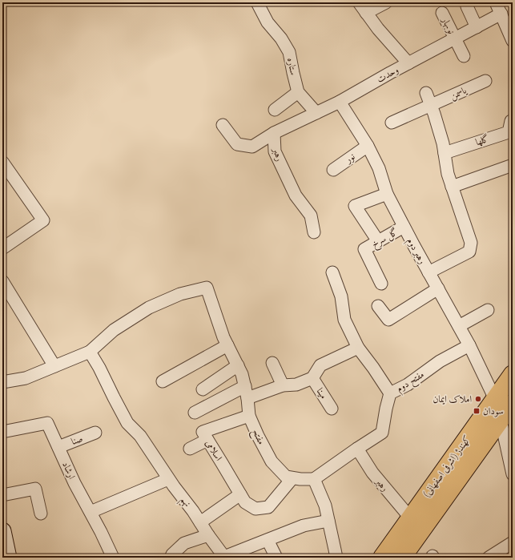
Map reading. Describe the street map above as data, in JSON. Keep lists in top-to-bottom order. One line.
{"streets":{"main road":["کهندژ (اشرفی اصفهانی)"],"street":["نوبهار","ستاره","وحدت","یاسمن","گلها","رهبر","نور","گل سرخ","رهبر دوم","مفتح دوم","مینا","مفتح","صنا","اسلامی","ارشاد","نهم"]},"crossings":[["نوبهار","وحدت"],["ستاره","وحدت"],["وحدت","رهبر"],["وحدت","رهبر دوم"],["رهبر","مفتح دوم"],["رهبر","کهندژ (اشرفی اصفهانی)"],["نور","رهبر دوم"],["گل سرخ","رهبر دوم"],["رهبر دوم","مفتح دوم"],["رهبر دوم","کهندژ (اشرفی اصفهانی)"],["مفتح","اسلامی"],["مفتح","نهم"],["صنا","ارشاد"]],"places":{"other":["املاک ایمان"],"transit":["سودان"]}}
